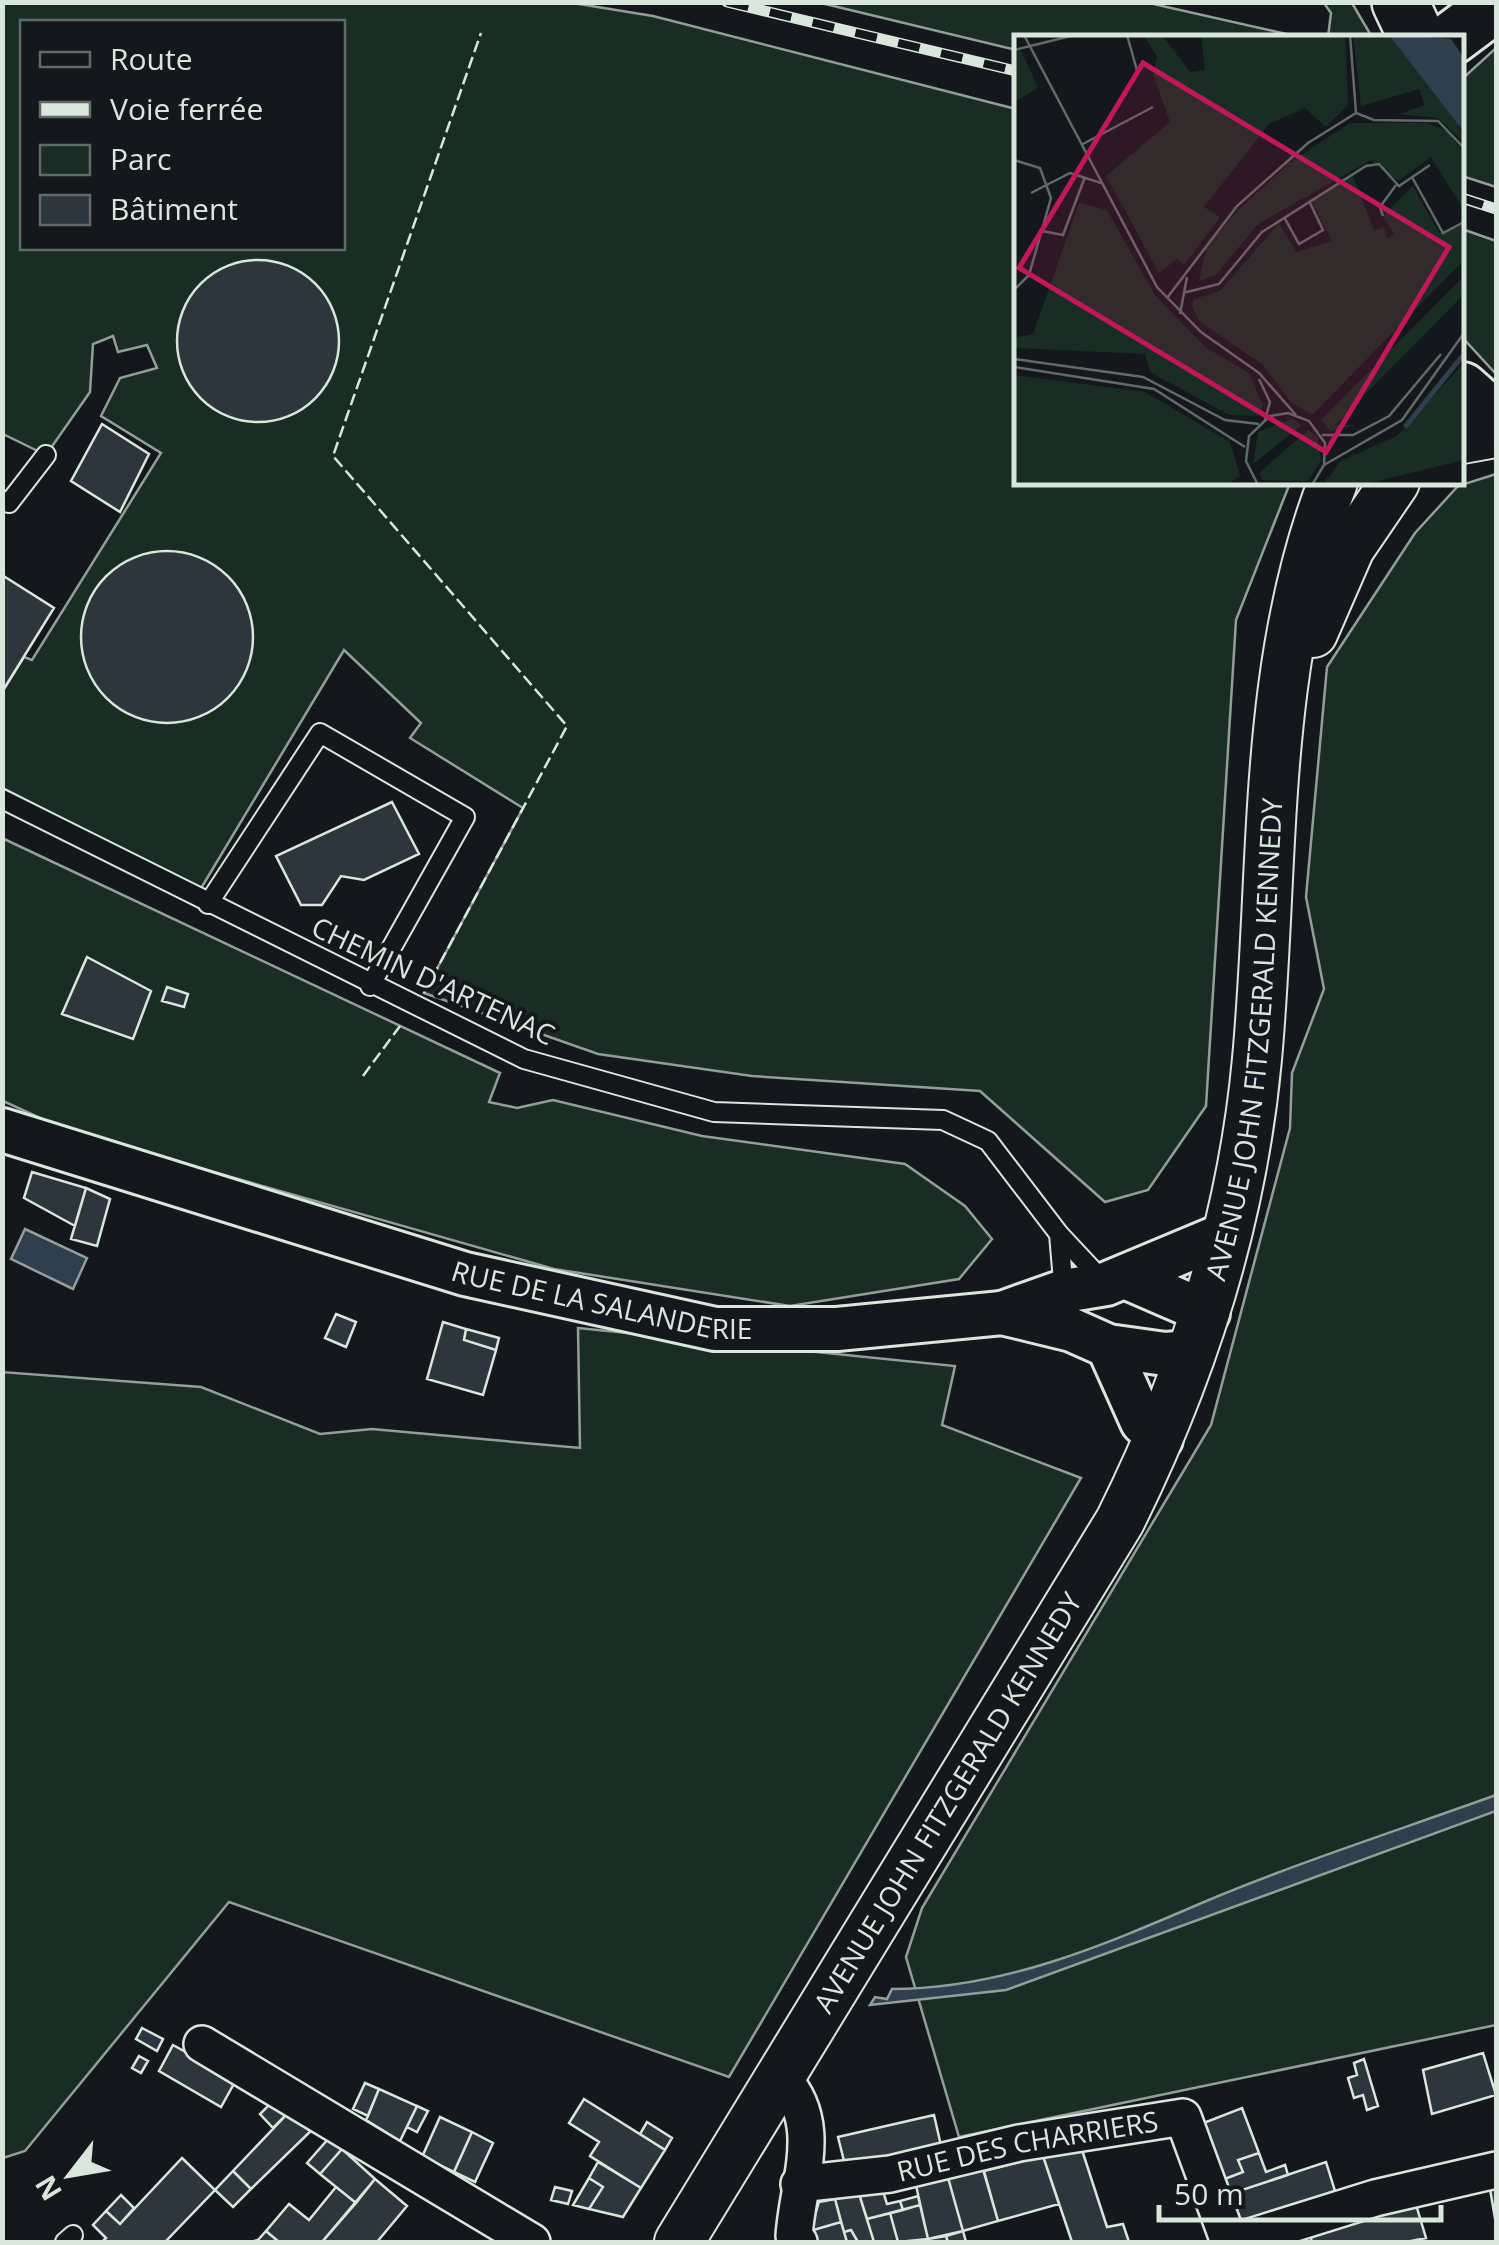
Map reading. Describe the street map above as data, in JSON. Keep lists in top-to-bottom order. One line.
{"streets":{"main road":["AVENUE JOHN FITZGERALD KENNEDY"],"street":["RUE DE LA SALANDERIE","RUE DES CHARRIERS"],"lane":["CHEMIN D'ARTENAC"]},"crossings":[["AVENUE JOHN FITZGERALD KENNEDY","RUE DE LA SALANDERIE"]],"legend":["Route","Voie ferrée","Parc","Bâtiment"],"scale_bar":"50 m","north":"bottom left"}
